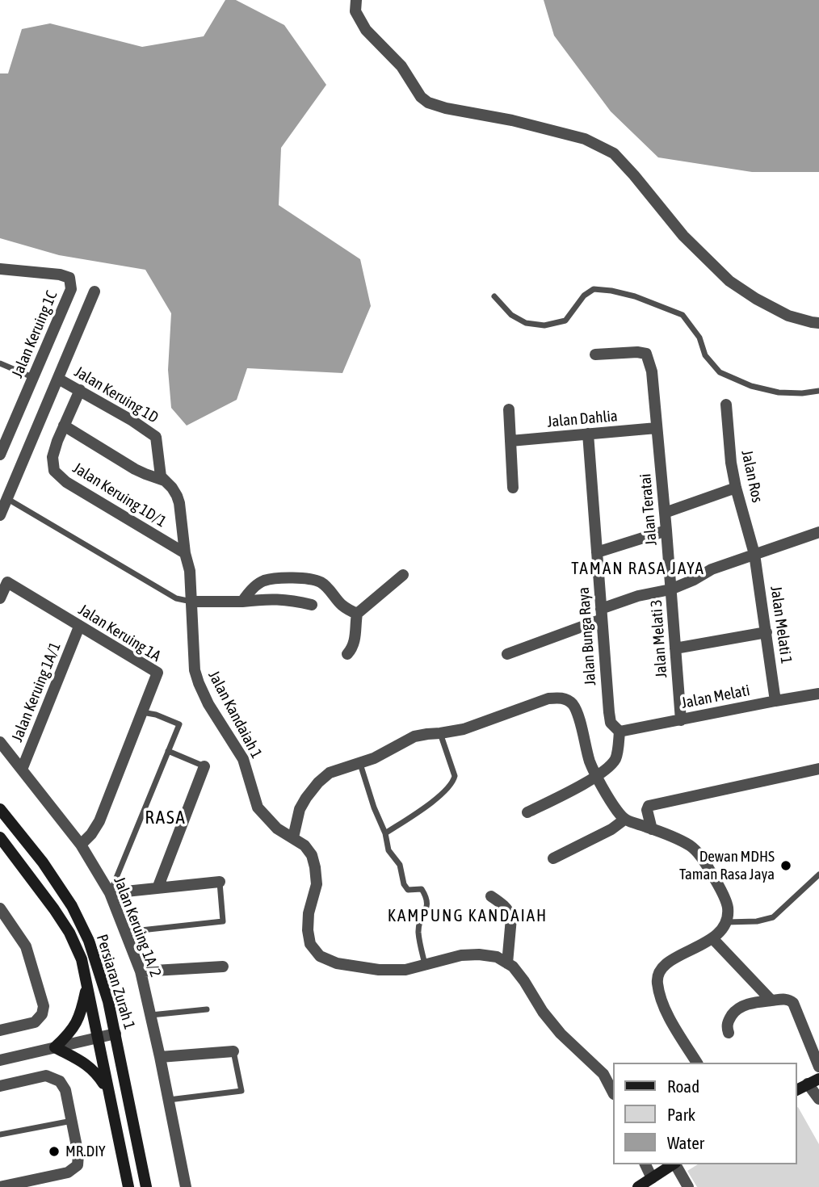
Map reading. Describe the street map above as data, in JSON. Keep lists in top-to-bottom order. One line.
{"streets":{"main road":["Persiaran Zurah 1"],"street":["Jalan Keruing 1C","Jalan Keruing 1D","Jalan Dahlia","Jalan Ros","Jalan Keruing 1D/1","Jalan Teratai","Jalan Melati 1","Jalan Keruing 1A","Jalan Bunga Raya","Jalan Melati 3","Jalan Keruing 1A/1","Jalan Melati","Jalan Kandaiah 1","Jalan Keruing 1A/2"]},"crossings":[["Jalan Keruing 1D","Jalan Keruing 1D/1"],["Jalan Keruing 1D","Jalan Kandaiah 1"],["Jalan Dahlia","Jalan Teratai"],["Jalan Dahlia","Jalan Bunga Raya"],["Jalan Ros","Jalan Melati 1"],["Jalan Teratai","Jalan Melati 3"],["Jalan Melati 1","Jalan Melati"],["Jalan Keruing 1A","Jalan Keruing 1A/1"],["Jalan Keruing 1A","Jalan Keruing 1A/2"],["Jalan Bunga Raya","Jalan Melati"],["Jalan Melati 3","Jalan Melati"],["Jalan Keruing 1A/1","Jalan Keruing 1A/2"]],"districts":["TAMAN RASA JAYA","RASA","KAMPUNG KANDAIAH"],"places":["Dewan MDHS Taman Rasa Jaya","MR.DIY"],"legend":["Road","Park","Water"]}
